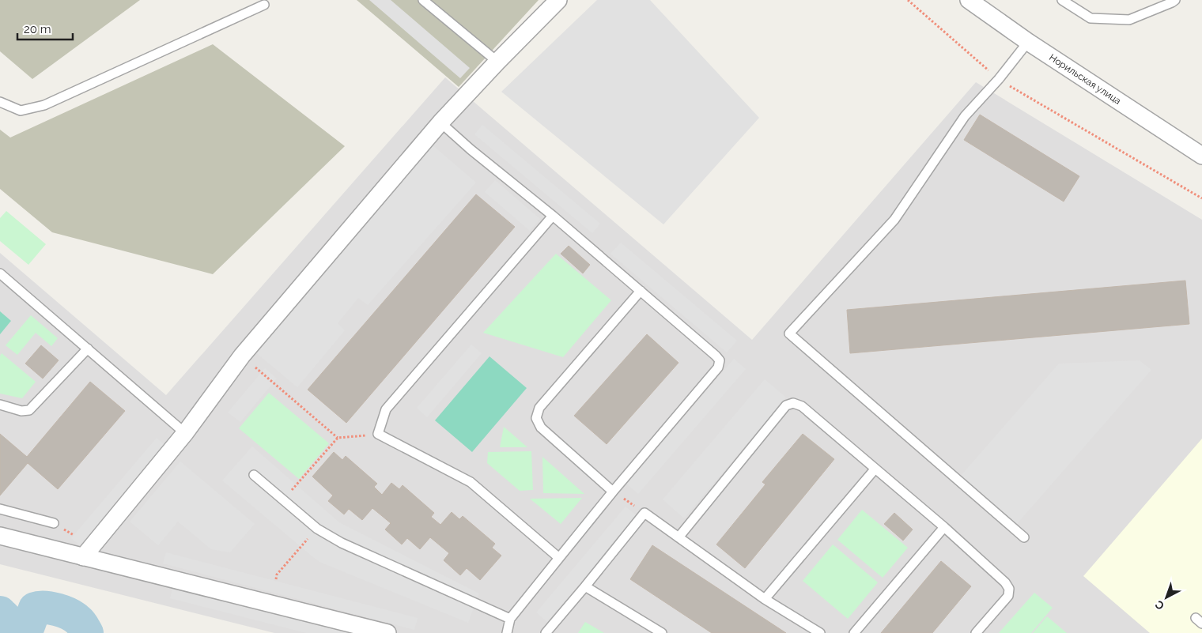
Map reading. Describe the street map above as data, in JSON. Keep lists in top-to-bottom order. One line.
{"streets":{"street":["Норильская улица"]},"scale_bar":"20 m","north":"bottom left"}
